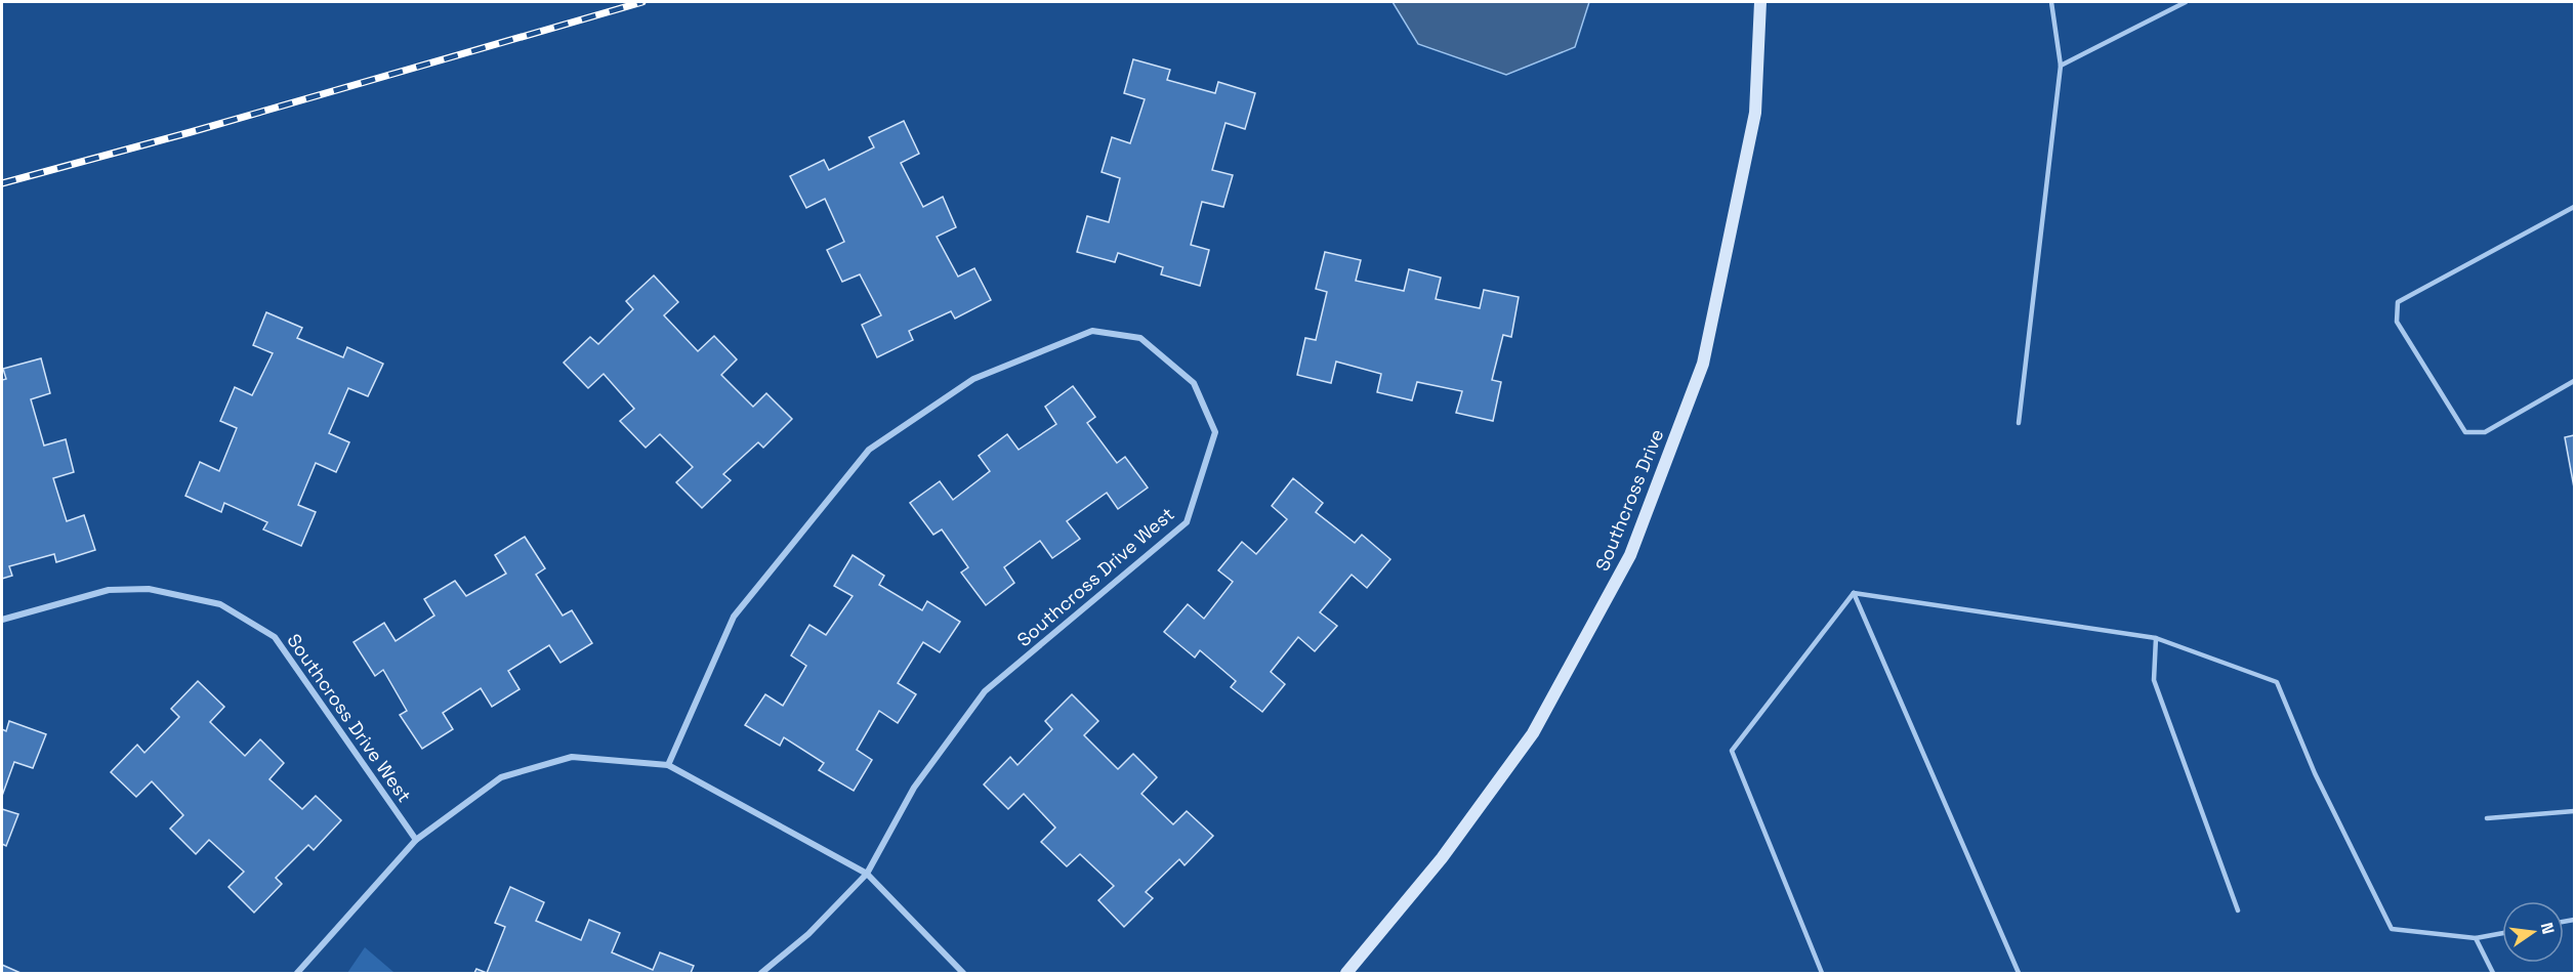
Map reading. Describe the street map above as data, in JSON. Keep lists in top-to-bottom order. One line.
{"streets":{"street":["Southcross Drive","Southcross Drive West"]},"north":"right"}
